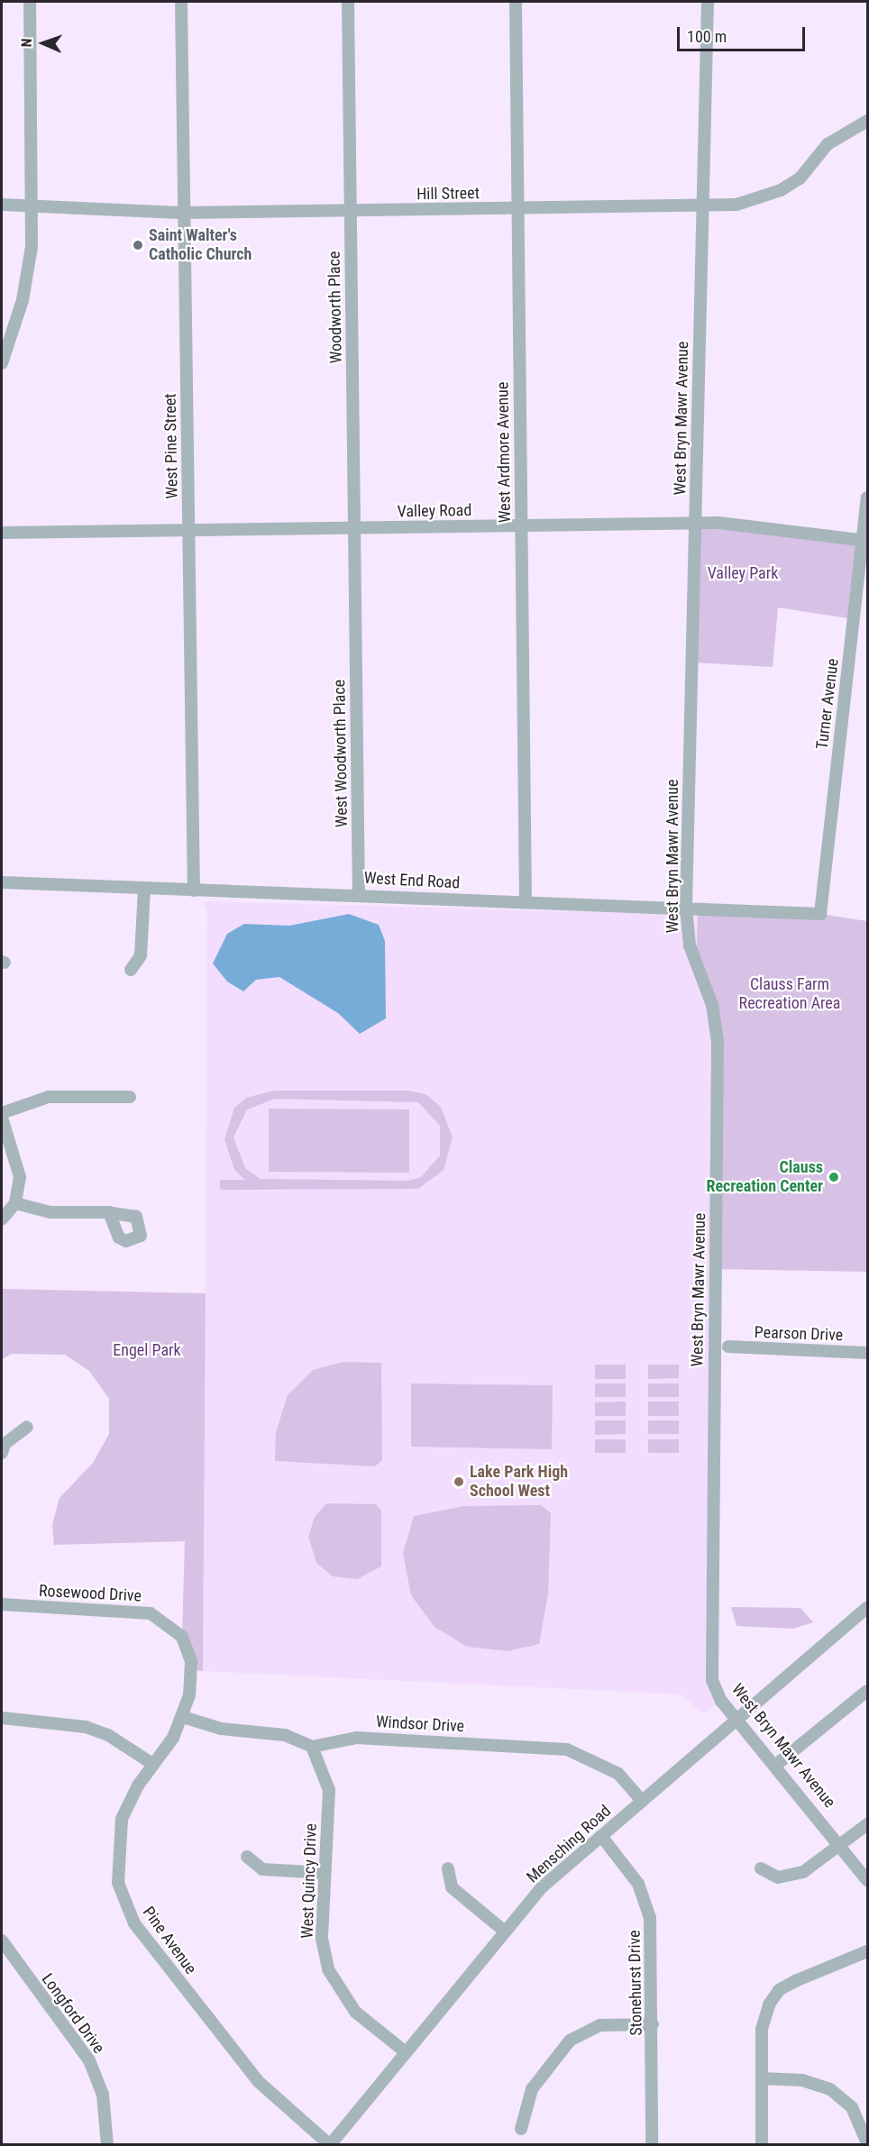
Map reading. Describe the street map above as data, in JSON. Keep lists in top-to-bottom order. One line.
{"streets":{"street":["Hill Street","Woodworth Place","West Bryn Mawr Avenue","West Pine Street","West Ardmore Avenue","Valley Road","Turner Avenue","West Woodworth Place","West End Road","Pearson Drive","Rosewood Drive","Windsor Drive","Mensching Road","West Quincy Drive","Pine Avenue","Stonehurst Drive","Longford Drive"]},"crossings":[["Hill Street","Woodworth Place"],["Hill Street","West Bryn Mawr Avenue"],["Hill Street","West Pine Street"],["Hill Street","West Ardmore Avenue"],["Woodworth Place","Valley Road"],["Woodworth Place","West Woodworth Place"],["West Bryn Mawr Avenue","Valley Road"],["West Bryn Mawr Avenue","West End Road"],["West Bryn Mawr Avenue","Mensching Road"],["West Pine Street","Valley Road"],["West Pine Street","West End Road"],["West Ardmore Avenue","Valley Road"],["West Ardmore Avenue","West End Road"],["Valley Road","Turner Avenue"],["Turner Avenue","West End Road"],["West Woodworth Place","West End Road"],["Rosewood Drive","Pine Avenue"],["Windsor Drive","Mensching Road"],["Windsor Drive","West Quincy Drive"],["Mensching Road","West Quincy Drive"],["Mensching Road","Pine Avenue"],["Mensching Road","Stonehurst Drive"]],"parks":["Valley Park","Clauss Farm Recreation Area","Engel Park"],"places":["Saint Walter's Catholic Church","Clauss Recreation Center","Lake Park High School West"],"scale_bar":"100 m","north":"left"}
